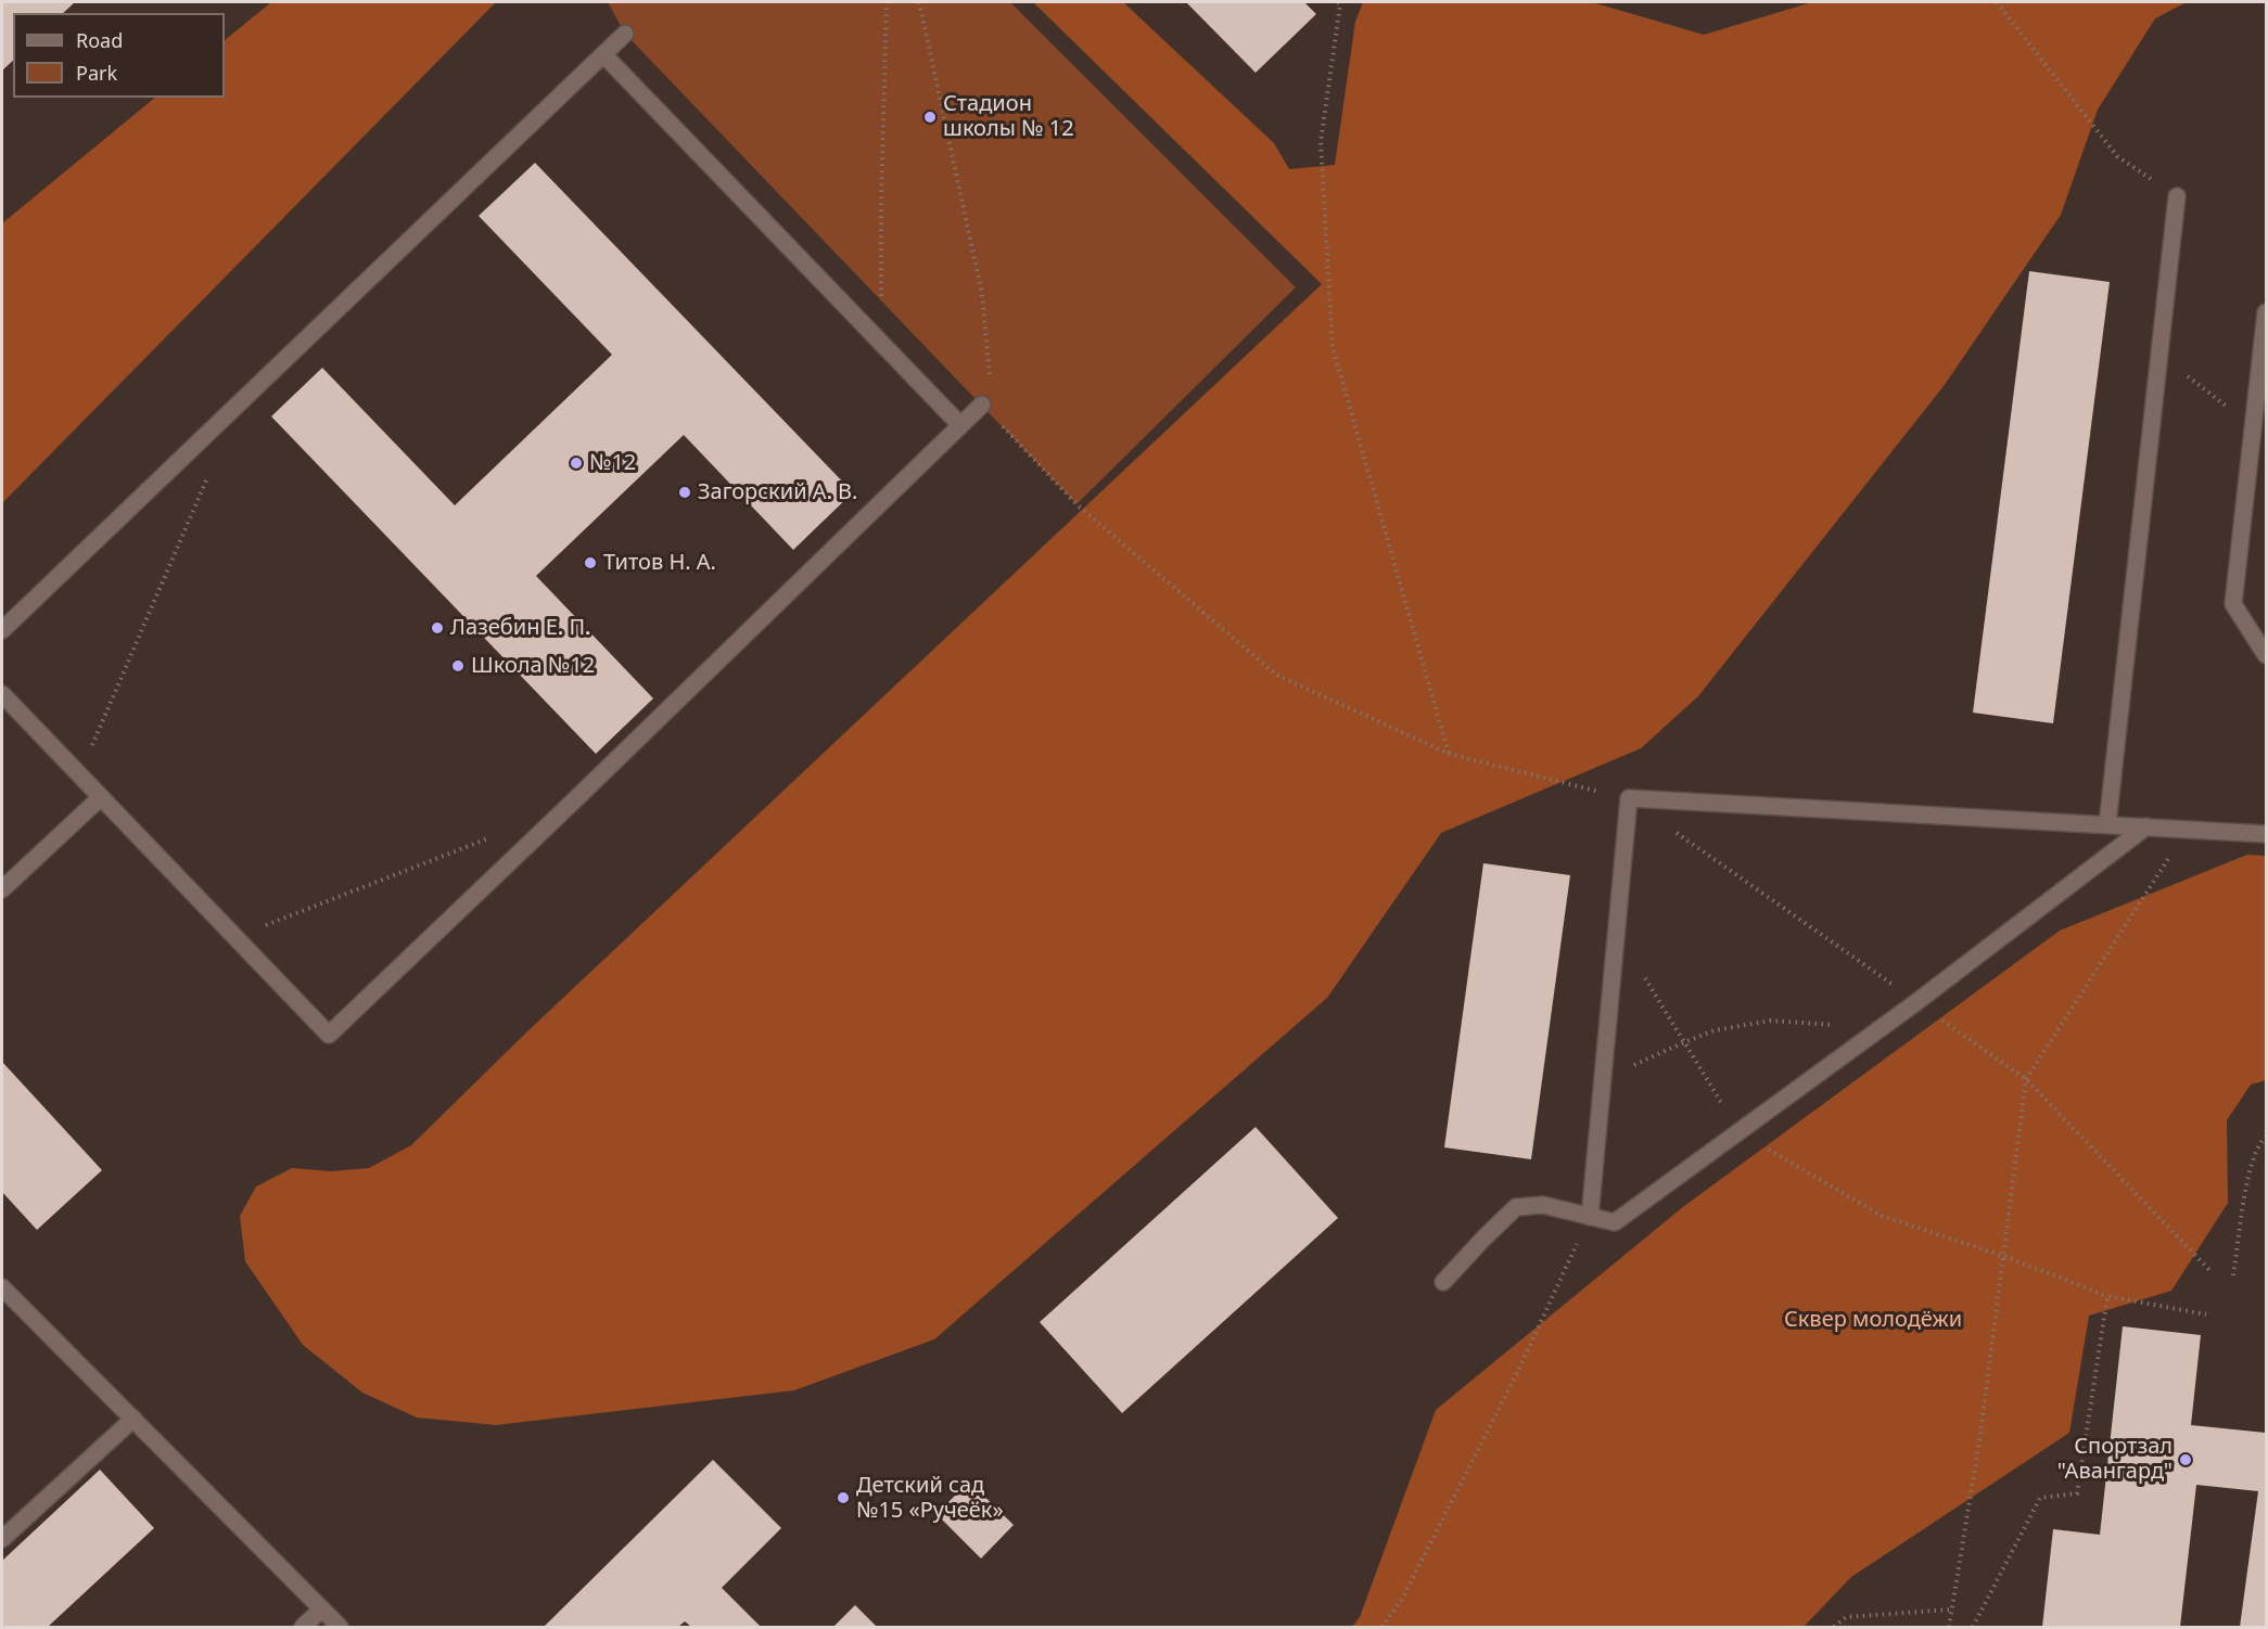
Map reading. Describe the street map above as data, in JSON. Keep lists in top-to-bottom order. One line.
{"parks":["Сквер молодёжи"],"places":["Стадион школы № 12","№12","Загорский А. В.","Титов Н. А.","Лазебин Е. П.","Школа №12","Спортзал \"Авангард\"","Детский сад №15 «Ручеёк»"],"legend":["Road","Park"]}
